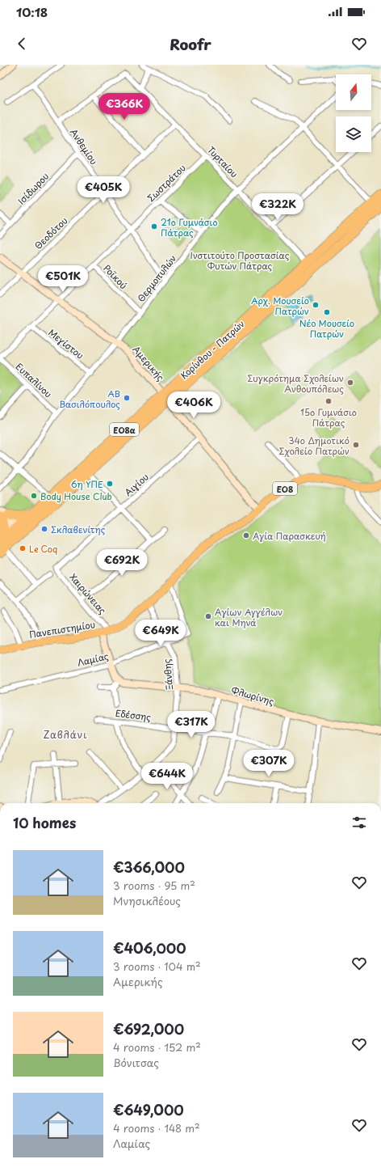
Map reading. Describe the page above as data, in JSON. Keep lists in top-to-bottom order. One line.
{"streets":{"highway":["Κορίνθου - Πατρών","ΕΟ8α"],"main road":["ΕΟ8","Πανεπιστημίου"],"street":["Ανθεμίου","Τυρταίου","Σωστράτου","Ισίδωρου","Θεοδότου","Ροϊκού","Θερμοπυλών","Μεγίστου","Αμερικής","Ευπαλίνου","Αιγίου","Χαιρώνειας","Λαμίας","Ξάνθης","Φλωρίνης","Εδέσσης"]},"crossings":[["Ανθεμίου","Σωστράτου"],["Ανθεμίου","Ισίδωρου"],["Ανθεμίου","Θεοδότου"],["Ανθεμίου","Θερμοπυλών"],["Τυρταίου","Σωστράτου"],["Τυρταίου","Θεοδότου"],["Τυρταίου","Θερμοπυλών"],["Τυρταίου","Κορίνθου - Πατρών"],["Σωστράτου","Ροϊκού"],["Σωστράτου","Μεγίστου"],["Σωστράτου","Αμερικής"],["Σωστράτου","Ευπαλίνου"],["Θεοδότου","Αμερικής"],["Ροϊκού","Θερμοπυλών"],["Θερμοπυλών","Μεγίστου"],["Θερμοπυλών","Αμερικής"],["Θερμοπυλών","Ευπαλίνου"],["Κορίνθου - Πατρών","Αμερικής"],["Αμερικής","Αιγίου"],["Αμερικής","Πανεπιστημίου"],["Αιγίου","Χαιρώνειας"],["Χαιρώνειας","Πανεπιστημίου"],["Πανεπιστημίου","Λαμίας"],["Πανεπιστημίου","Ξάνθης"],["Λαμίας","Ξάνθης"],["Ξάνθης","Φλωρίνης"],["Ξάνθης","Εδέσσης"],["Φλωρίνης","Εδέσσης"]],"districts":["Ζαβλάνι"],"parks":["Ινστιτούτο Προστασίας Φυτών Πάτρας"],"places":["21ο Γυμνάσιο Πάτρας","Αρχ. Μουσείο Πατρών","Νέο Μουσείο Πατρών","Συγκρότημα Σχολείων Ανθουπόλεως","ΑΒ Βασιλόπουλος","15ο Γυμνάσιο Πάτρας","34ο Δημοτικό Σχολείο Πατρών","6η ΥΠΕ","Body House Club","Σκλαβενίτης","Αγία Παρασκευή","Le Coq","Αγίων Αγγέλων και Μηνά"],"north":"top","page":{"status":"10:18","header":"Roofr","price":["€366K","€405K","€322K","€501K","€406K","€692K","€649K","€317K","€307K","€644K"],"heading":"10 homes","list":[{"name":"€366,000","note":"3 rooms · 95 m² · Μνησικλέους"},{"name":"€406,000","note":"3 rooms · 104 m² · Αμερικής"},{"name":"€692,000","note":"4 rooms · 152 m² · Βόνιτσας"},{"name":"€649,000","note":"4 rooms · 148 m² · Λαμίας"}]}}
